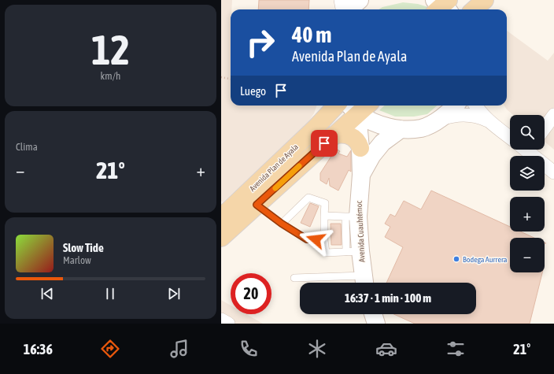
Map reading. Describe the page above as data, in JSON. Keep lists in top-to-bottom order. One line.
{"streets":{"main road":["Avenida Plan de Ayala","Avenida Cuauhtémoc"]},"crossings":[["Avenida Plan de Ayala","Avenida Cuauhtémoc"]],"places":["Bodega Aurrera"],"page":{"tile":[["12","km/h"],"Clima"],"turn":["40 m","Avenida Plan de Ayala"],"then":"Luego","map_buttons":["+","−"],"heat":["−","21°","+"],"song":["Slow Tide","Marlow"],"limit":"20","trip":"16:37 · 1 min · 100 m","tabs":["16:36","21°"]}}
